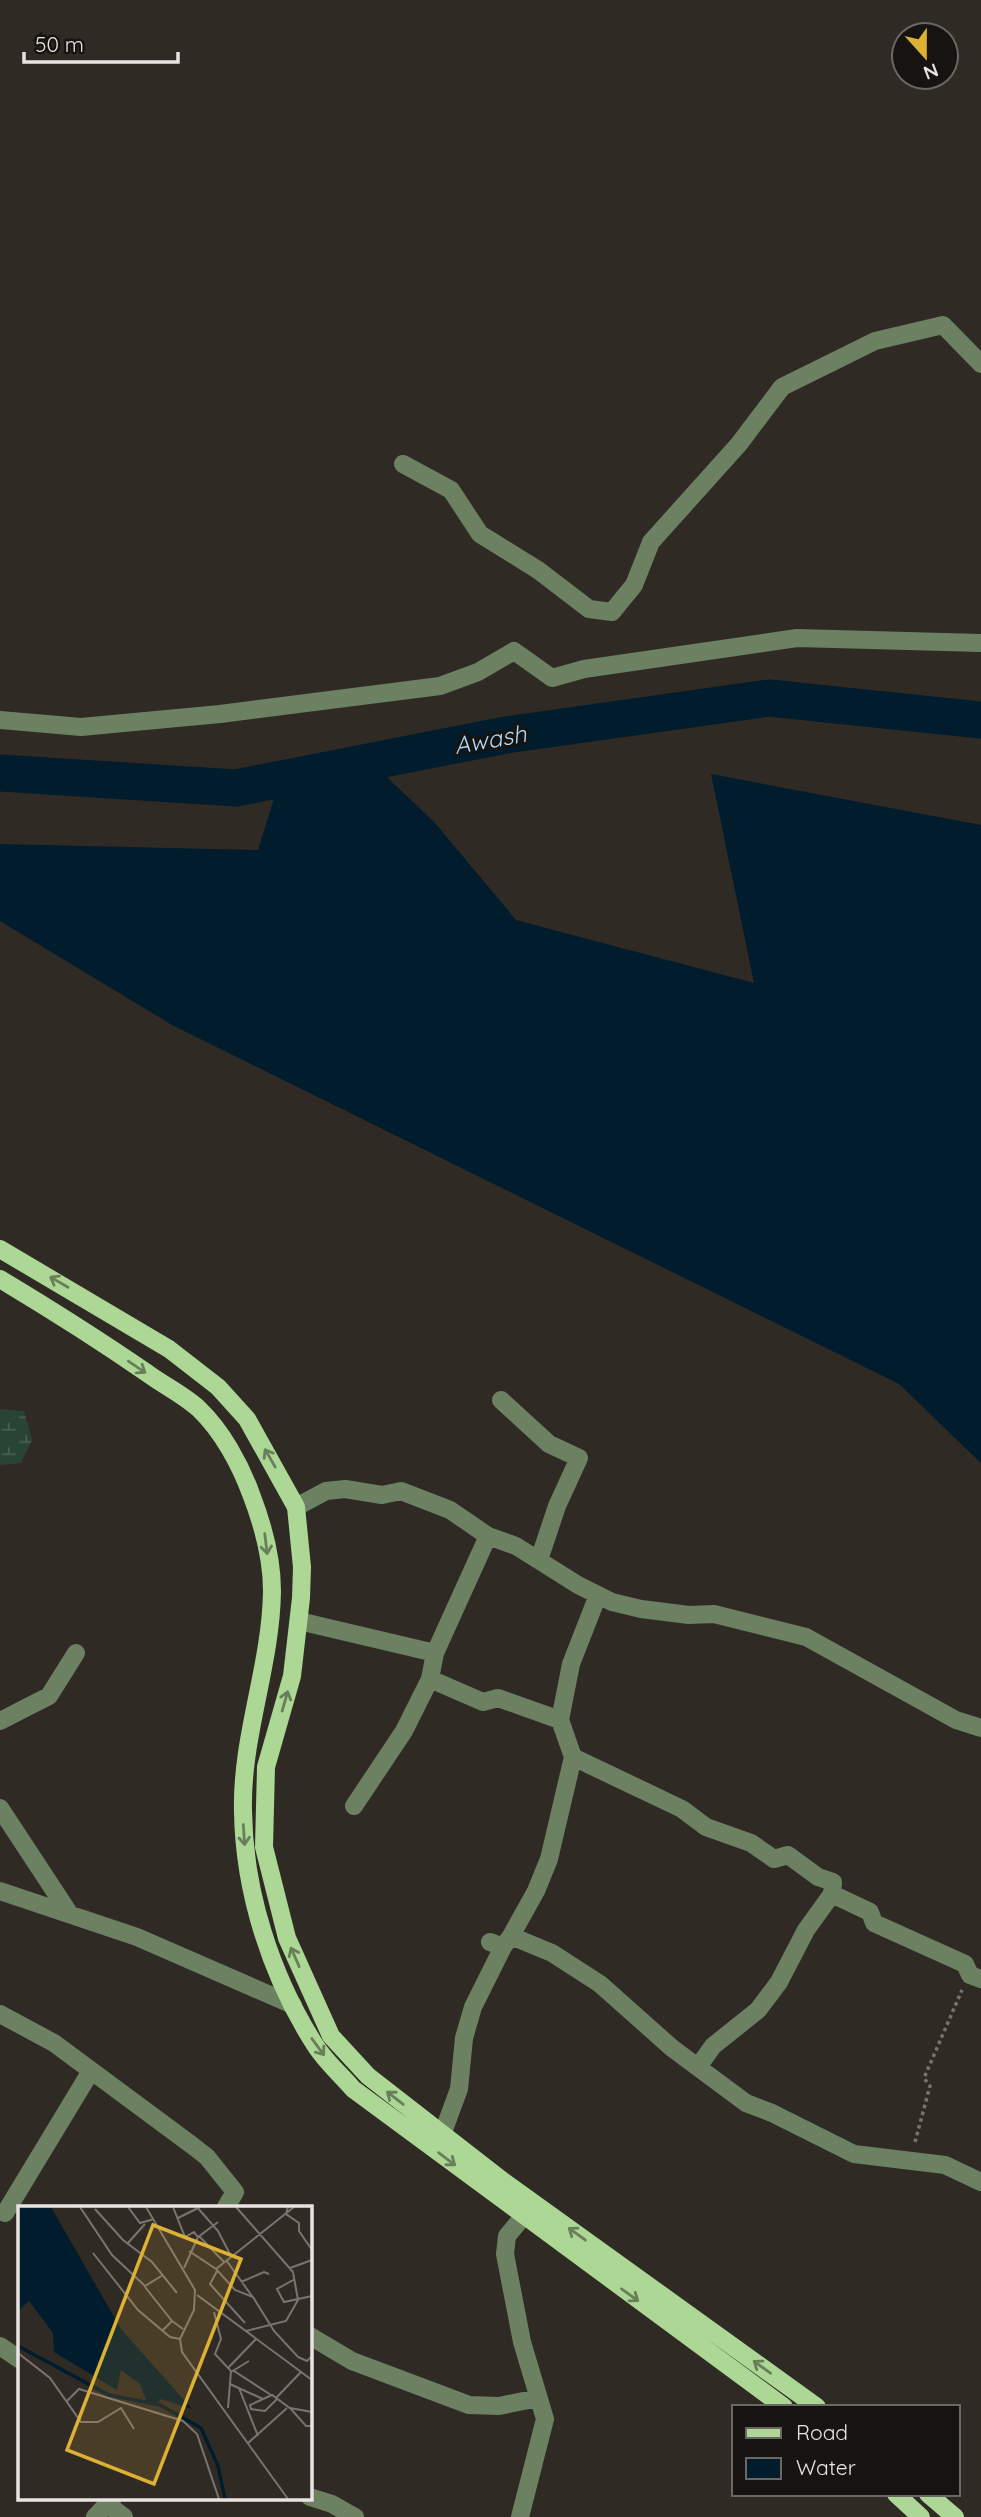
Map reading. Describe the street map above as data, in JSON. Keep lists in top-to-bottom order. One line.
{"water":["Awash"],"legend":["Road","Water"],"scale_bar":"50 m","north":"bottom"}
